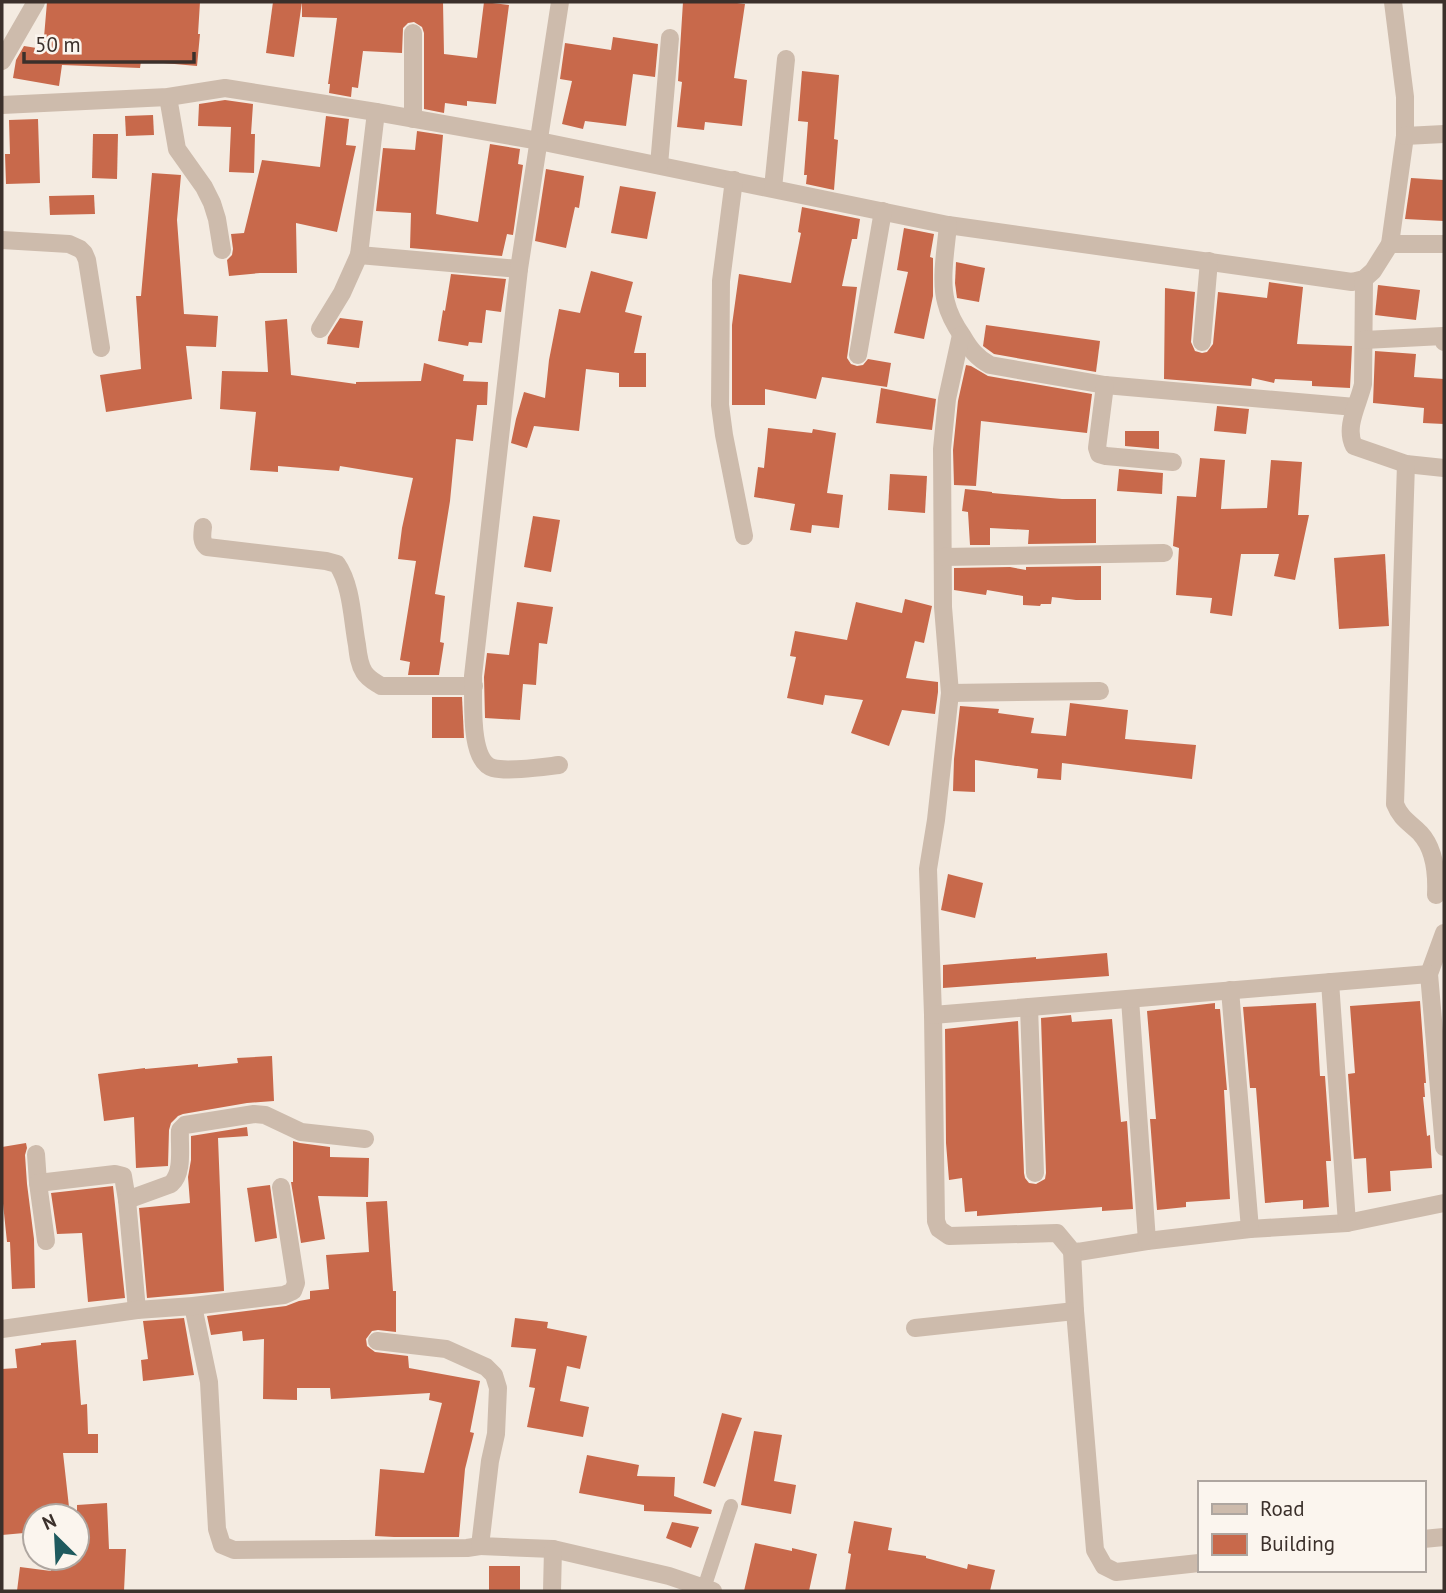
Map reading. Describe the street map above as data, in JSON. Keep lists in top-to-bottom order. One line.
{"legend":["Road","Building"],"scale_bar":"50 m","north":"top left"}
